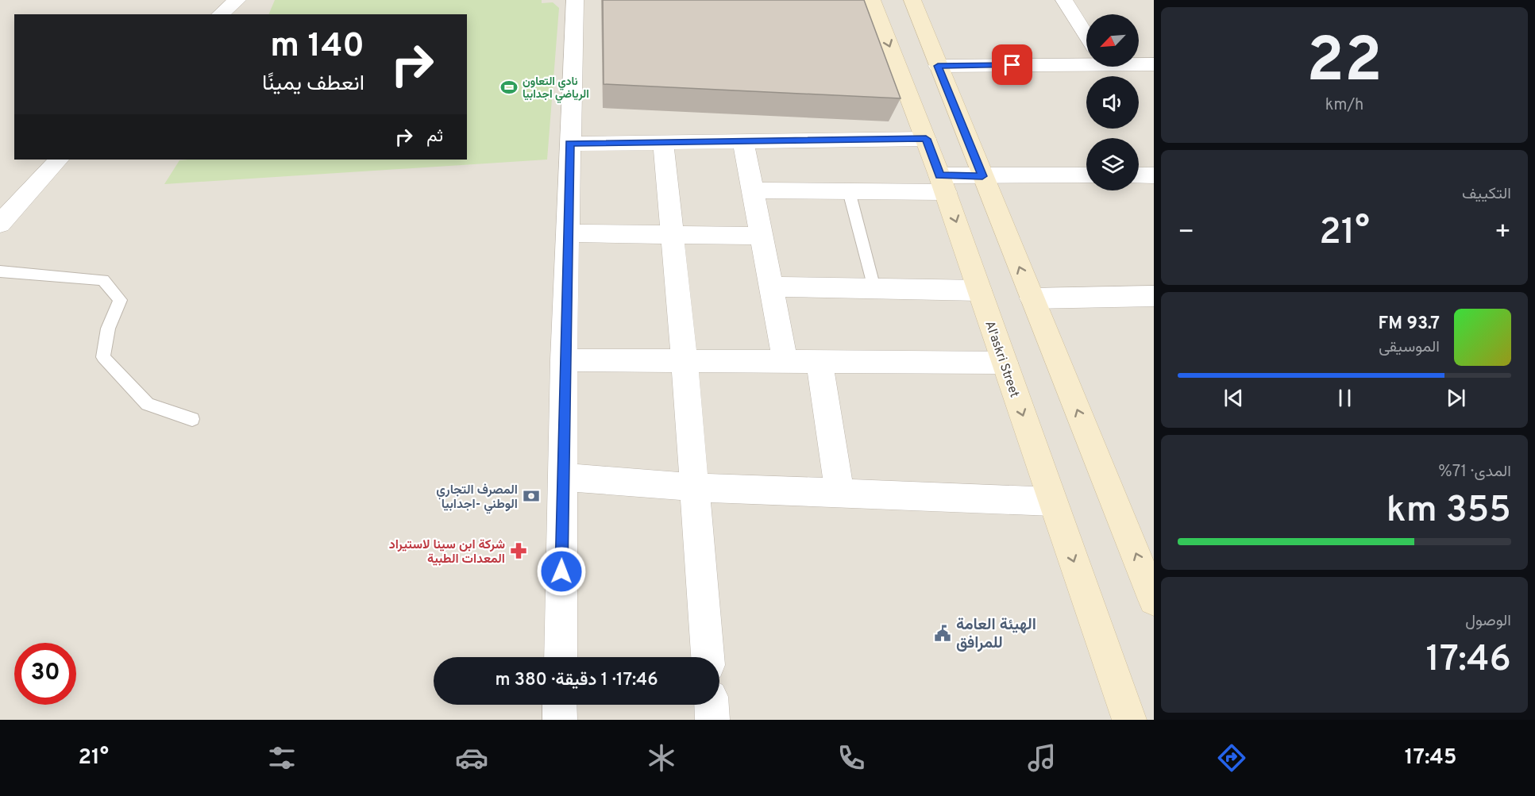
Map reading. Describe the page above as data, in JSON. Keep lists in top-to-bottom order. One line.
{"streets":{"street":["Al'askri Street"]},"places":{"sports":["نادي التعاون الرياضي اجدابيا"],"bank":["المصرف التجاري الوطني -اجدابيا"],"pharmacy":["شركة ابن سينا لاستيراد المعدات الطبية"],"public building":["الهيئة العامة للمرافق"]},"north":"bottom left","page":{"tile":[["22","km/h"],"التكييف",["المدى · 71%","355 km"],["الوصول","17:46"]],"turn":["140 m","انعطف يمينًا"],"then":"ثم","heat":["−","21°","+"],"song":["93.7 FM","الموسيقى"],"limit":"30","trip":"17:46 · 1 دقيقة · 380 m","tabs":["17:45","21°"]}}
